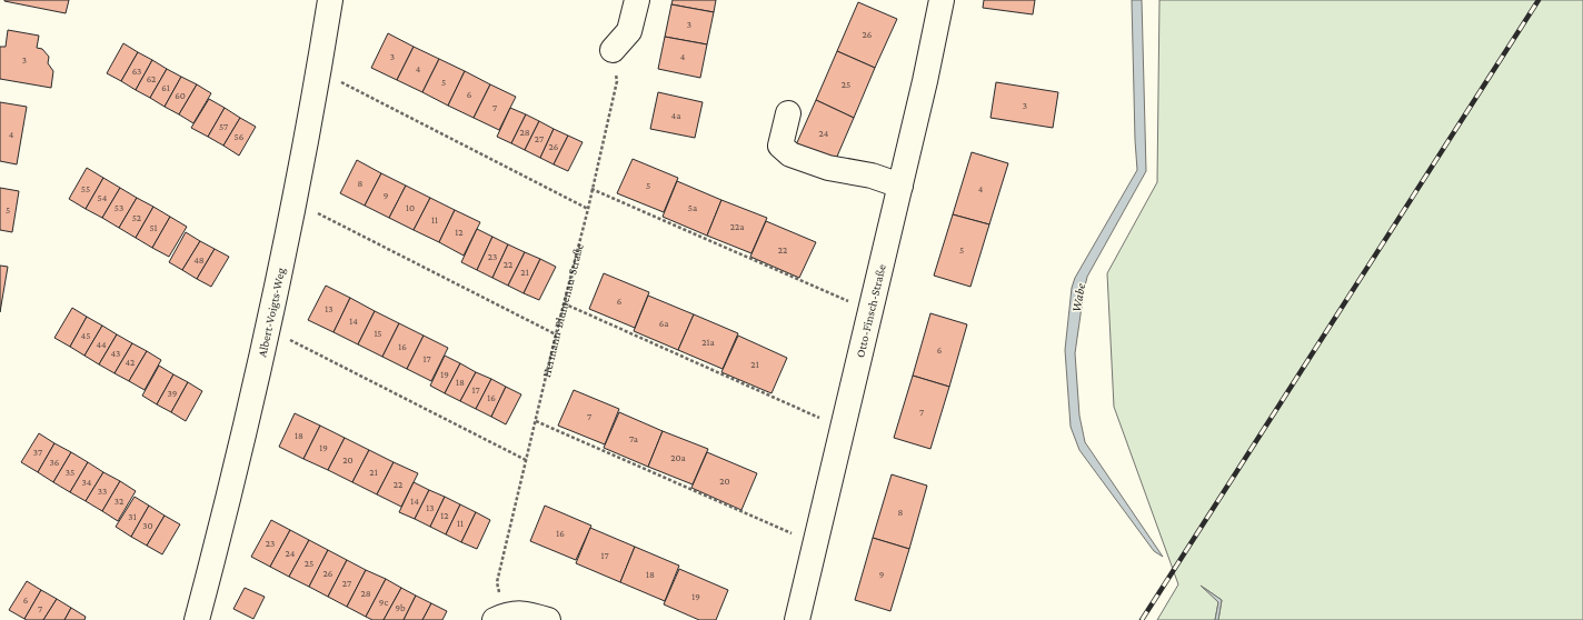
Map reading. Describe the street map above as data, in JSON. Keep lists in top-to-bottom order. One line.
{"streets":{"street":["Otto-Finsch-Straße","Albert-Voigts-Weg"],"path":["Hermann-Blumenau-Straße"]},"water":["Wabe"],"house_numbers":["3","26","3","4","3","4","63","62","5","25","61","6","60","3","7","4a","57","28","24","4","56","27","26","8","5","55","4","9","54","53","10","5a","5","52","11","22a","51","12","22","5","23","48","22","21","6","13","14","6a","15","45","21a","44","16","6","43","17","42","21","19","18","17","39","16","7","7","18","7a","19","37","20a","20","36","35","21","20","34","22","33","32","14","13","8","12","31","11","30","16","23","24","17","25","26","18","9","27","28","19","6","9c","9b","7"]}
